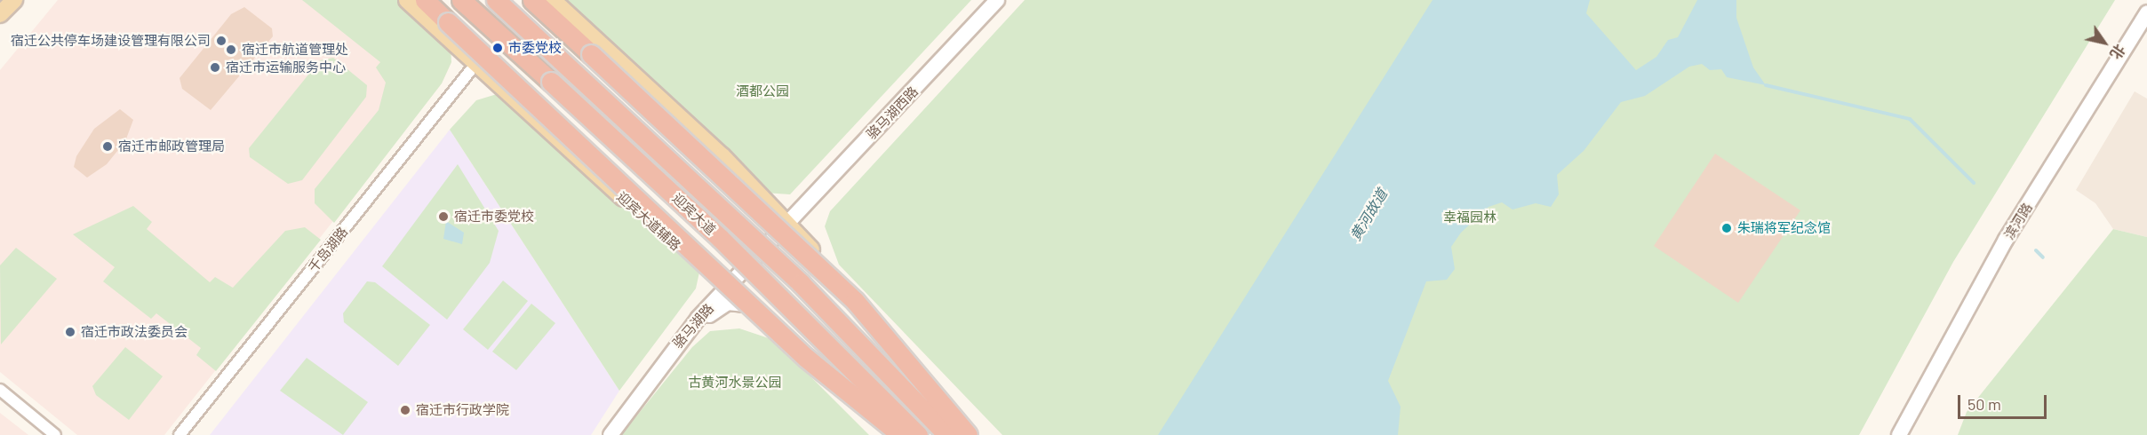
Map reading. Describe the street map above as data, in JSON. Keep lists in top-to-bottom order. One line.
{"streets":{"highway":["迎宾大道"],"main road":["迎宾大道辅路"],"street":["骆马湖西路","滨河路","千岛湖路","骆马湖路"]},"crossings":[["骆马湖西路","骆马湖路"],["迎宾大道辅路","千岛湖路"],["迎宾大道辅路","骆马湖路"]],"water":["黄河故道"],"parks":["酒都公园","幸福园林","古黄河水景公园"],"places":["宿迁公共停车场建设管理有限公司","市委党校","宿迁市航道管理处","宿迁市运输服务中心","宿迁市邮政管理局","宿迁市委党校","朱瑞将军纪念馆","宿迁市政法委员会","宿迁市行政学院"],"scale_bar":"50 m","north":"bottom right"}
